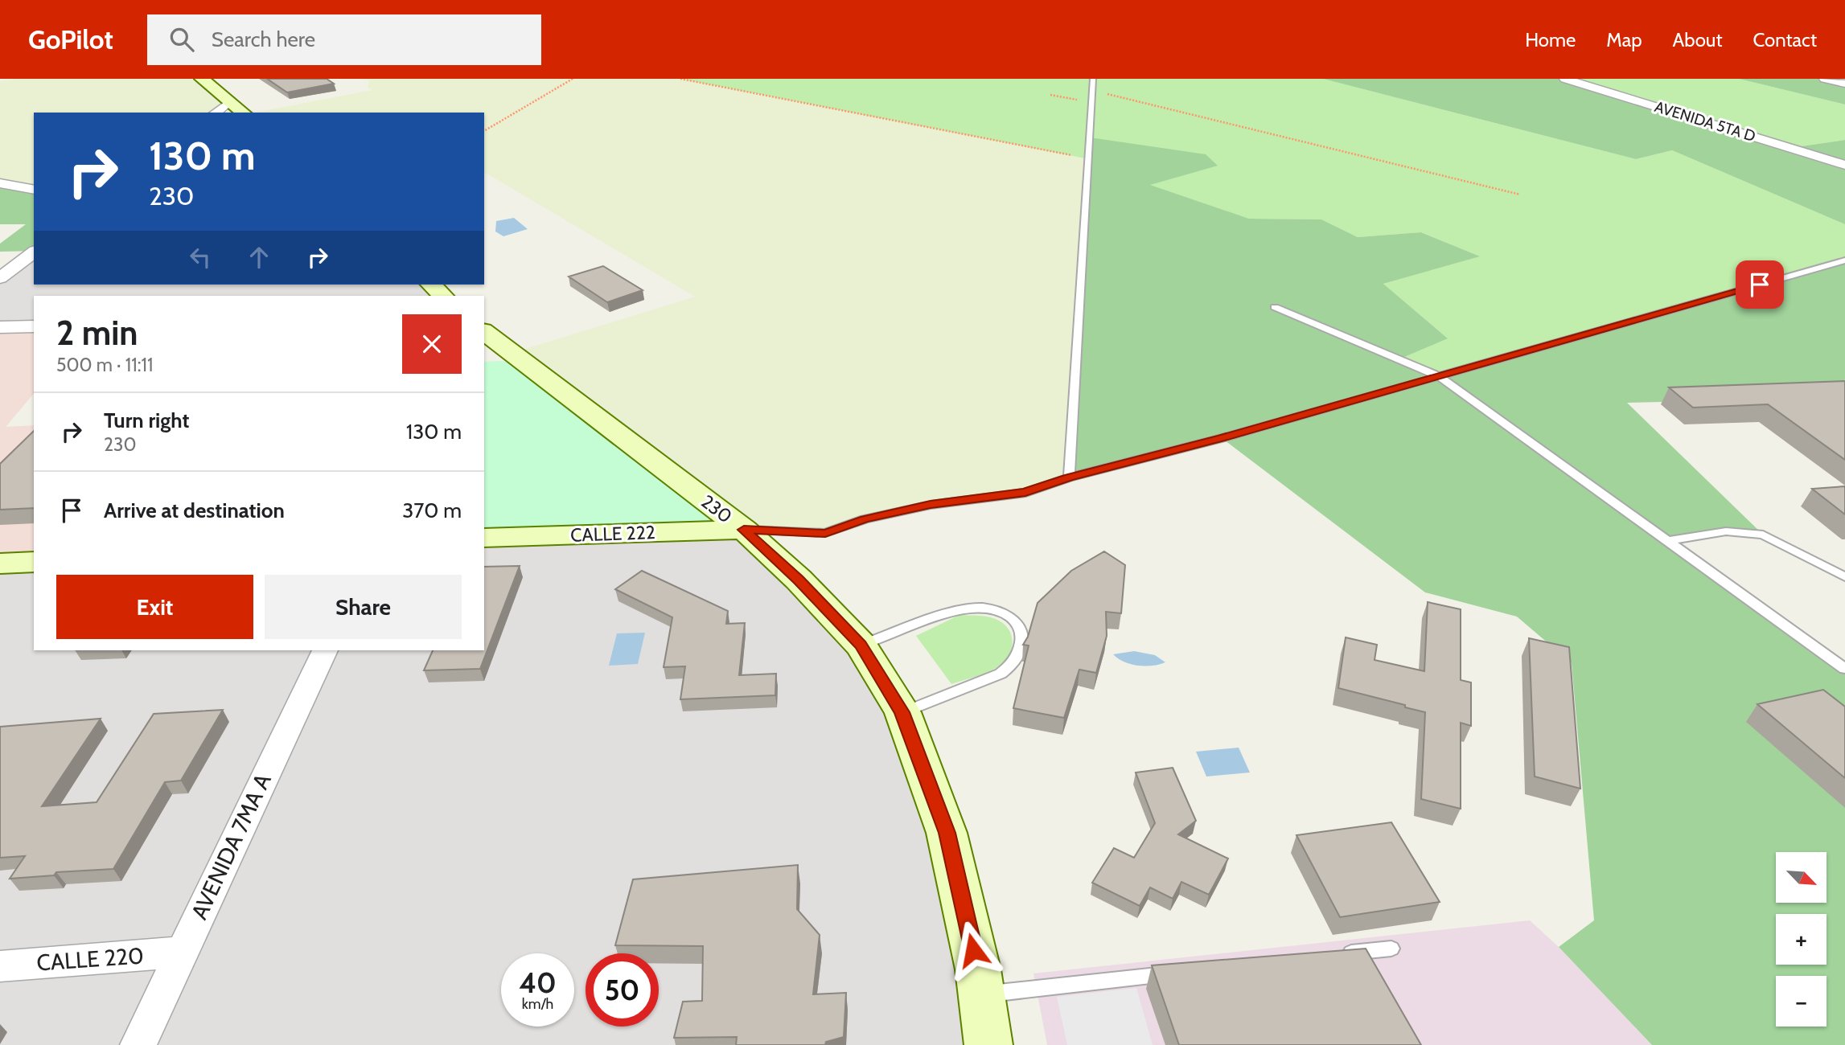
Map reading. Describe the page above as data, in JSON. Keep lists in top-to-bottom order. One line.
{"streets":{"street":["AVENIDA 5TA D","230","CALLE 222","AVENIDA 7MA A","CALLE 220"]},"crossings":[["230","CALLE 222"],["AVENIDA 7MA A","CALLE 220"]],"north":"bottom right","page":{"header":"GoPilot","search":"Search here","nav":["Home","Map","About","Contact"],"turn":["130 m","230"],"heading":["2 min","500 m · 11:11"],"list":[{"name":"Turn right","note":"230","value":"130 m"},{"name":"Arrive at destination","value":"370 m"}],"buttons":["Exit","Share"],"map_buttons":["+","−"],"speed":"40 km/h","limit":"50"}}
